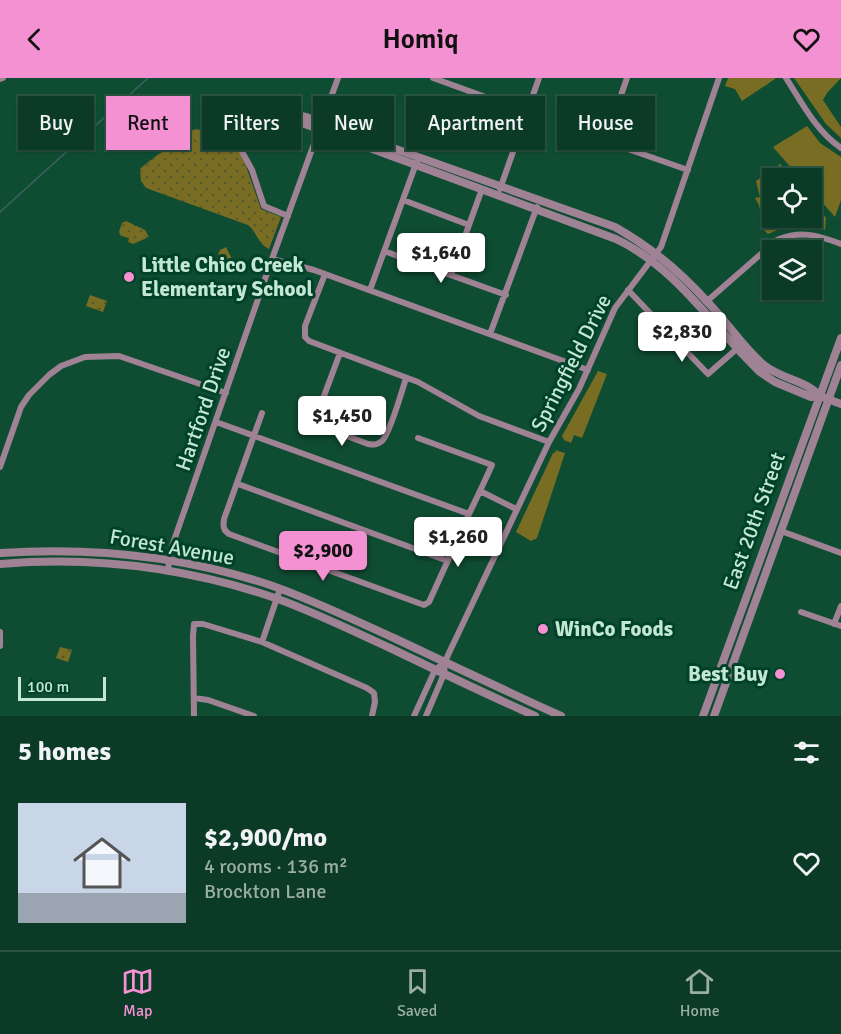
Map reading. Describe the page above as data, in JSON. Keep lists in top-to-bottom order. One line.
{"streets":{"street":["Springfield Drive","Hartford Drive","East 20th Street","Forest Avenue"]},"crossings":[["Springfield Drive","Forest Avenue"],["Hartford Drive","Forest Avenue"]],"places":["Little Chico Creek Elementary School","WinCo Foods","Best Buy"],"scale_bar":"100 m","page":{"header":"Homiq","chip":["Buy","Rent","Filters","New","Apartment","House"],"price":["$1,640","$2,830","$1,450","$1,260","$2,900"],"scale":"100 m","heading":"5 homes","list":[{"name":"$2,900/mo","note":"4 rooms · 136 m² · Brockton Lane"}],"tabs":["Map","Saved","Home"]}}
